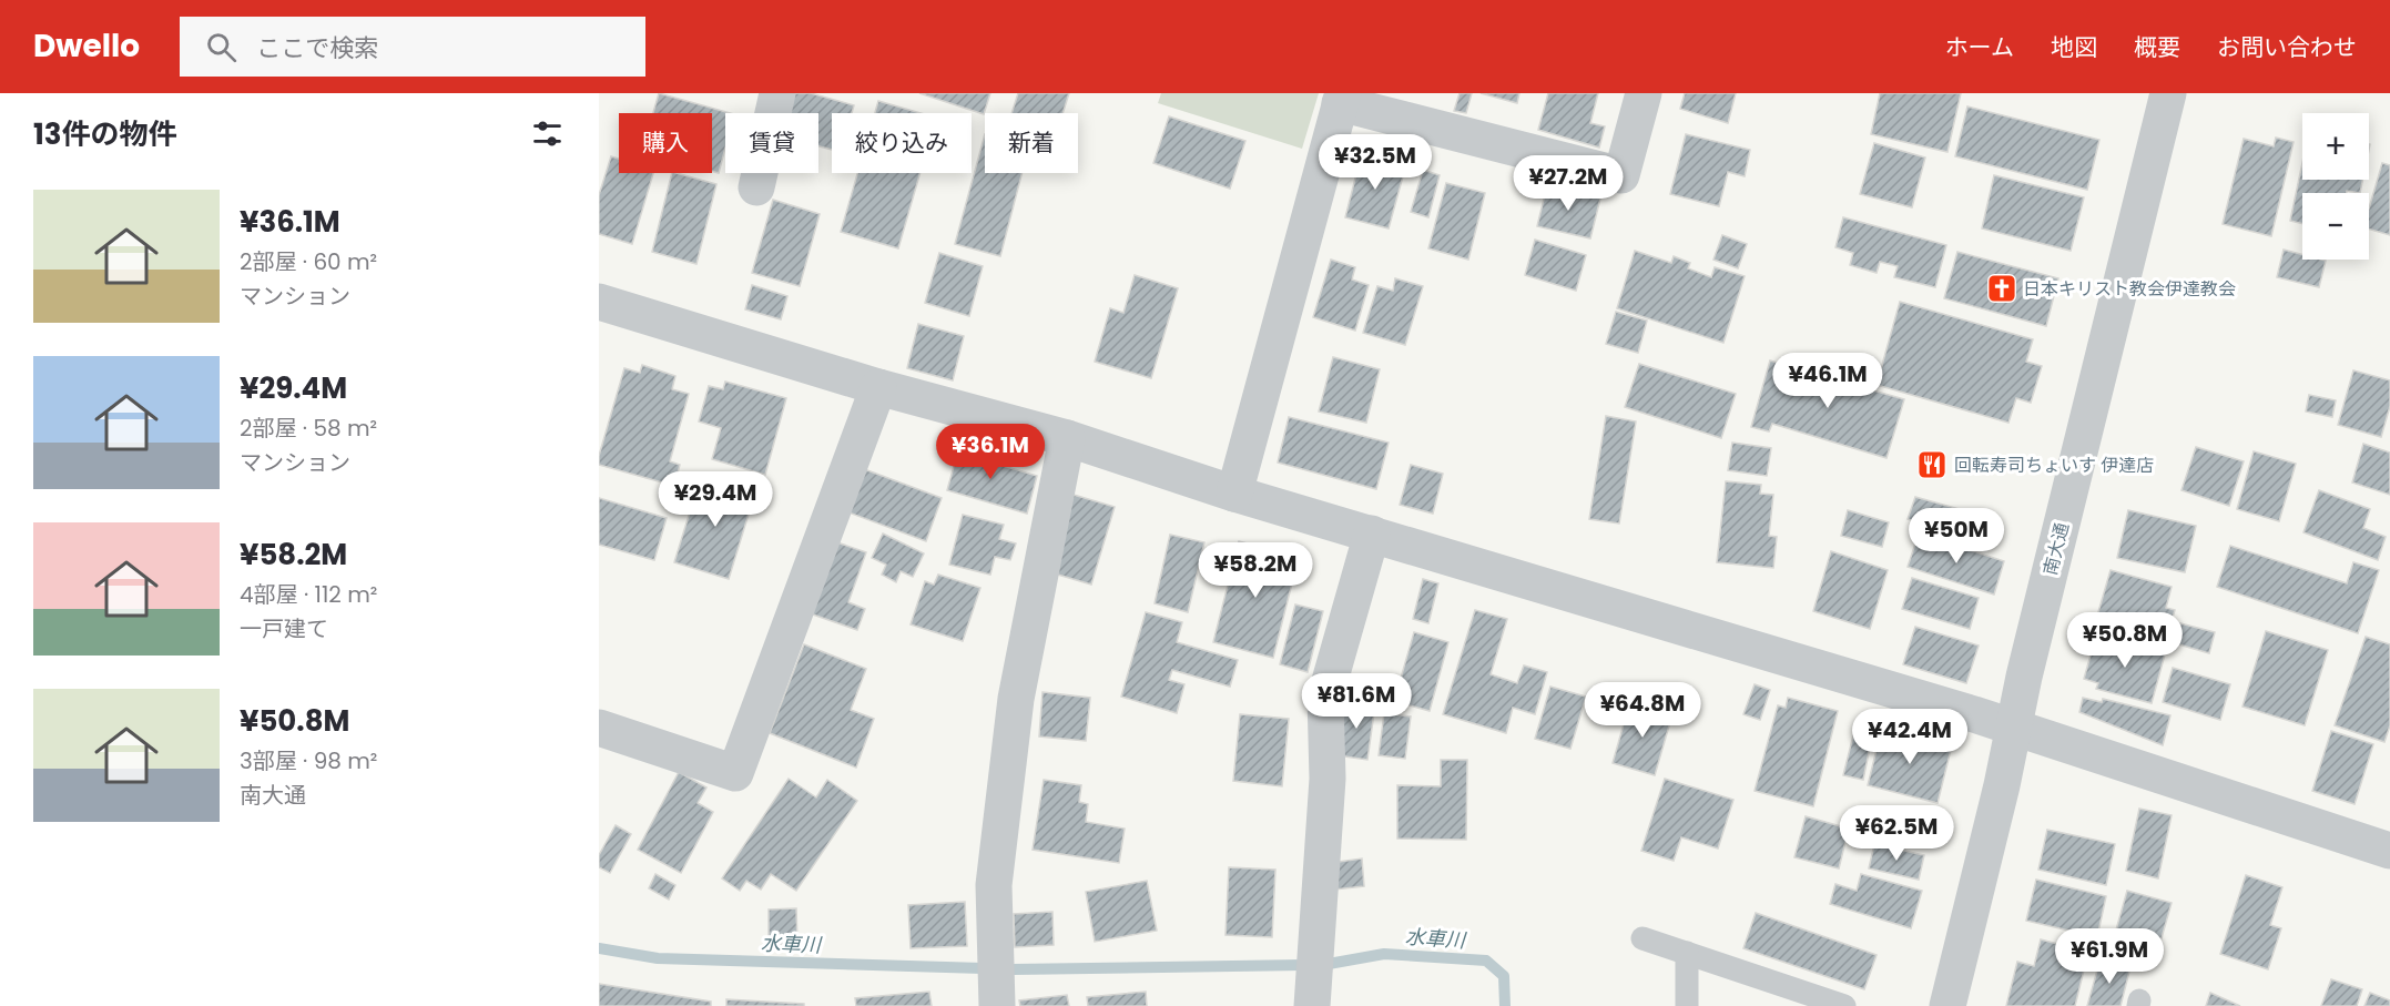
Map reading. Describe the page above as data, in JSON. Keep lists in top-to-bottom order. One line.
{"streets":{"street":["南大通"]},"water":["水車川"],"places":{"church":["日本キリスト教会伊達教会"],"restaurant":["回転寿司ちょいす 伊達店"]},"page":{"header":"Dwello","search":"ここで検索","nav":["ホーム","地図","概要","お問い合わせ"],"heading":"13件の物件","map_buttons":["+","−"],"chip":["購入","賃貸","絞り込み","新着"],"price":["¥32.5M","¥27.2M","¥46.1M","¥36.1M","¥29.4M","¥50M","¥58.2M","¥50.8M","¥81.6M","¥64.8M","¥42.4M","¥62.5M","¥61.9M"],"list":[{"name":"¥36.1M","note":"2部屋 · 60 m² · マンション"},{"name":"¥29.4M","note":"2部屋 · 58 m² · マンション"},{"name":"¥58.2M","note":"4部屋 · 112 m² · 一戸建て"},{"name":"¥50.8M","note":"3部屋 · 98 m² · 南大通"}]}}
